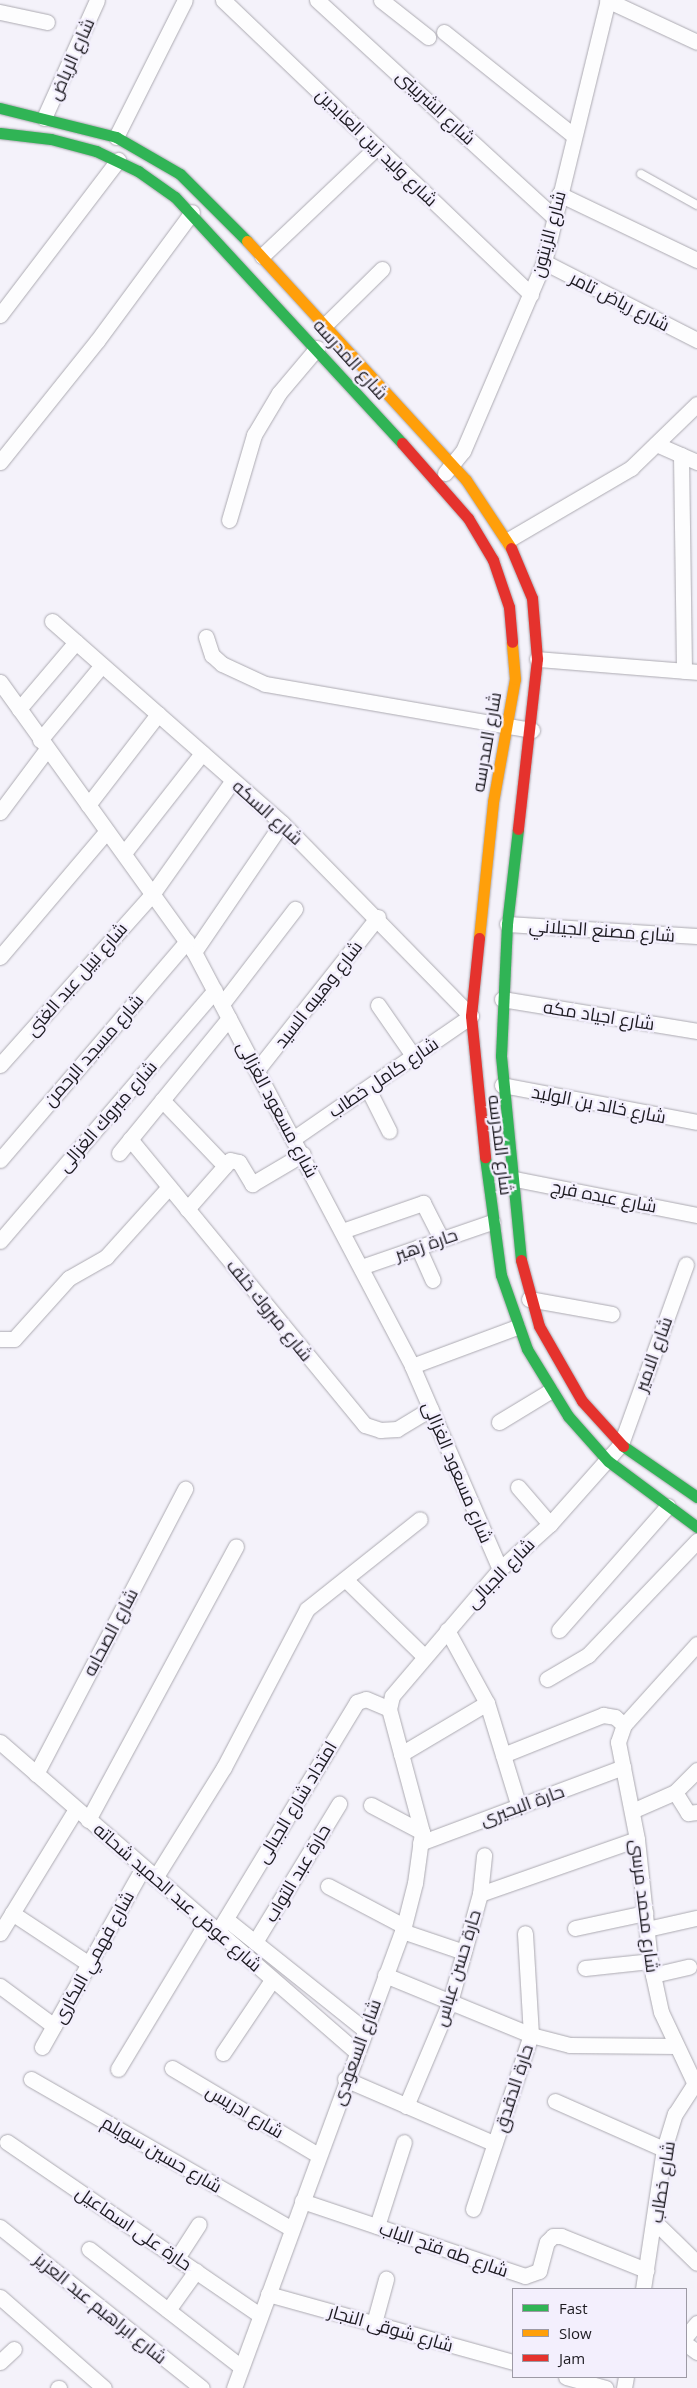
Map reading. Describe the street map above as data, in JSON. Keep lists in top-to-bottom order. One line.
{"streets":{"street":["شارع الرياض","شارع الشربينى","شارع وليد زين العابدين","شارع الزيتون","شارع رياض تامر","شارع المدرسه","شارع السكه","شارع مصنع الجيلاني","شارع نبيل عبد الغنى","شارع وهيبه السيد","شارع اجياد مكه","شارع مسجد الرحمن","شارع كامل خطاب","شارع خالد بن الوليد","شارع مسعود الغزالى","شارع مبروك الغزالى","شارع عبده فرج","حارة زهير","شارع مبروك خلف","شارع الامير","شارع الجبالى","شارع الصحابه","امتداد شارع الجبالى","حارة البحيرى","حارة عبد التواب","شارع عوض عبد الحميد شحاته","شارع محمد مرسى","شارع فهمي البكارى","حارة حسن عباس","شارع السعودى","حارة الدقدق","شارع ادريس","شارع حسين سويلم","شارع خطاب","حارة على اسماعيل","شارع طه فتح الباب","شارع ابراهيم عبد العزيز","شارع شوقى النجار"]},"crossings":[["شارع الرياض","شارع المدرسه"],["شارع الشربينى","شارع الزيتون"],["شارع وليد زين العابدين","شارع الزيتون"],["شارع الزيتون","شارع رياض تامر"],["شارع الزيتون","شارع المدرسه"],["شارع المدرسه","شارع السكه"],["شارع المدرسه","شارع مصنع الجيلاني"],["شارع المدرسه","شارع اجياد مكه"],["شارع المدرسه","شارع كامل خطاب"],["شارع المدرسه","شارع خالد بن الوليد"],["شارع المدرسه","شارع عبده فرج"],["شارع المدرسه","حارة زهير"],["شارع المدرسه","شارع الامير"],["شارع المدرسه","شارع الجبالى"],["شارع السكه","شارع نبيل عبد الغنى"],["شارع السكه","شارع وهيبه السيد"],["شارع السكه","شارع مسجد الرحمن"],["شارع السكه","شارع كامل خطاب"],["شارع نبيل عبد الغنى","شارع مسعود الغزالى"],["شارع وهيبه السيد","شارع مسعود الغزالى"],["شارع مسجد الرحمن","شارع مسعود الغزالى"],["شارع كامل خطاب","شارع مسعود الغزالى"],["شارع مسعود الغزالى","شارع مبروك الغزالى"],["شارع مسعود الغزالى","حارة زهير"],["شارع مسعود الغزالى","شارع مبروك خلف"],["شارع مسعود الغزالى","شارع الجبالى"],["شارع الامير","شارع الجبالى"],["شارع الجبالى","امتداد شارع الجبالى"],["شارع الجبالى","شارع السعودى"],["شارع الصحابه","شارع عوض عبد الحميد شحاته"],["امتداد شارع الجبالى","شارع عوض عبد الحميد شحاته"],["امتداد شارع الجبالى","شارع السعودى"],["حارة البحيرى","شارع محمد مرسى"],["حارة البحيرى","شارع السعودى"],["شارع عوض عبد الحميد شحاته","شارع فهمي البكارى"],["شارع عوض عبد الحميد شحاته","شارع السعودى"],["شارع محمد مرسى","شارع خطاب"],["شارع السعودى","شارع ادريس"],["شارع السعودى","شارع حسين سويلم"],["شارع السعودى","حارة على اسماعيل"],["شارع السعودى","شارع طه فتح الباب"],["شارع السعودى","شارع شوقى النجار"]],"legend":["Fast","Slow","Jam"]}
